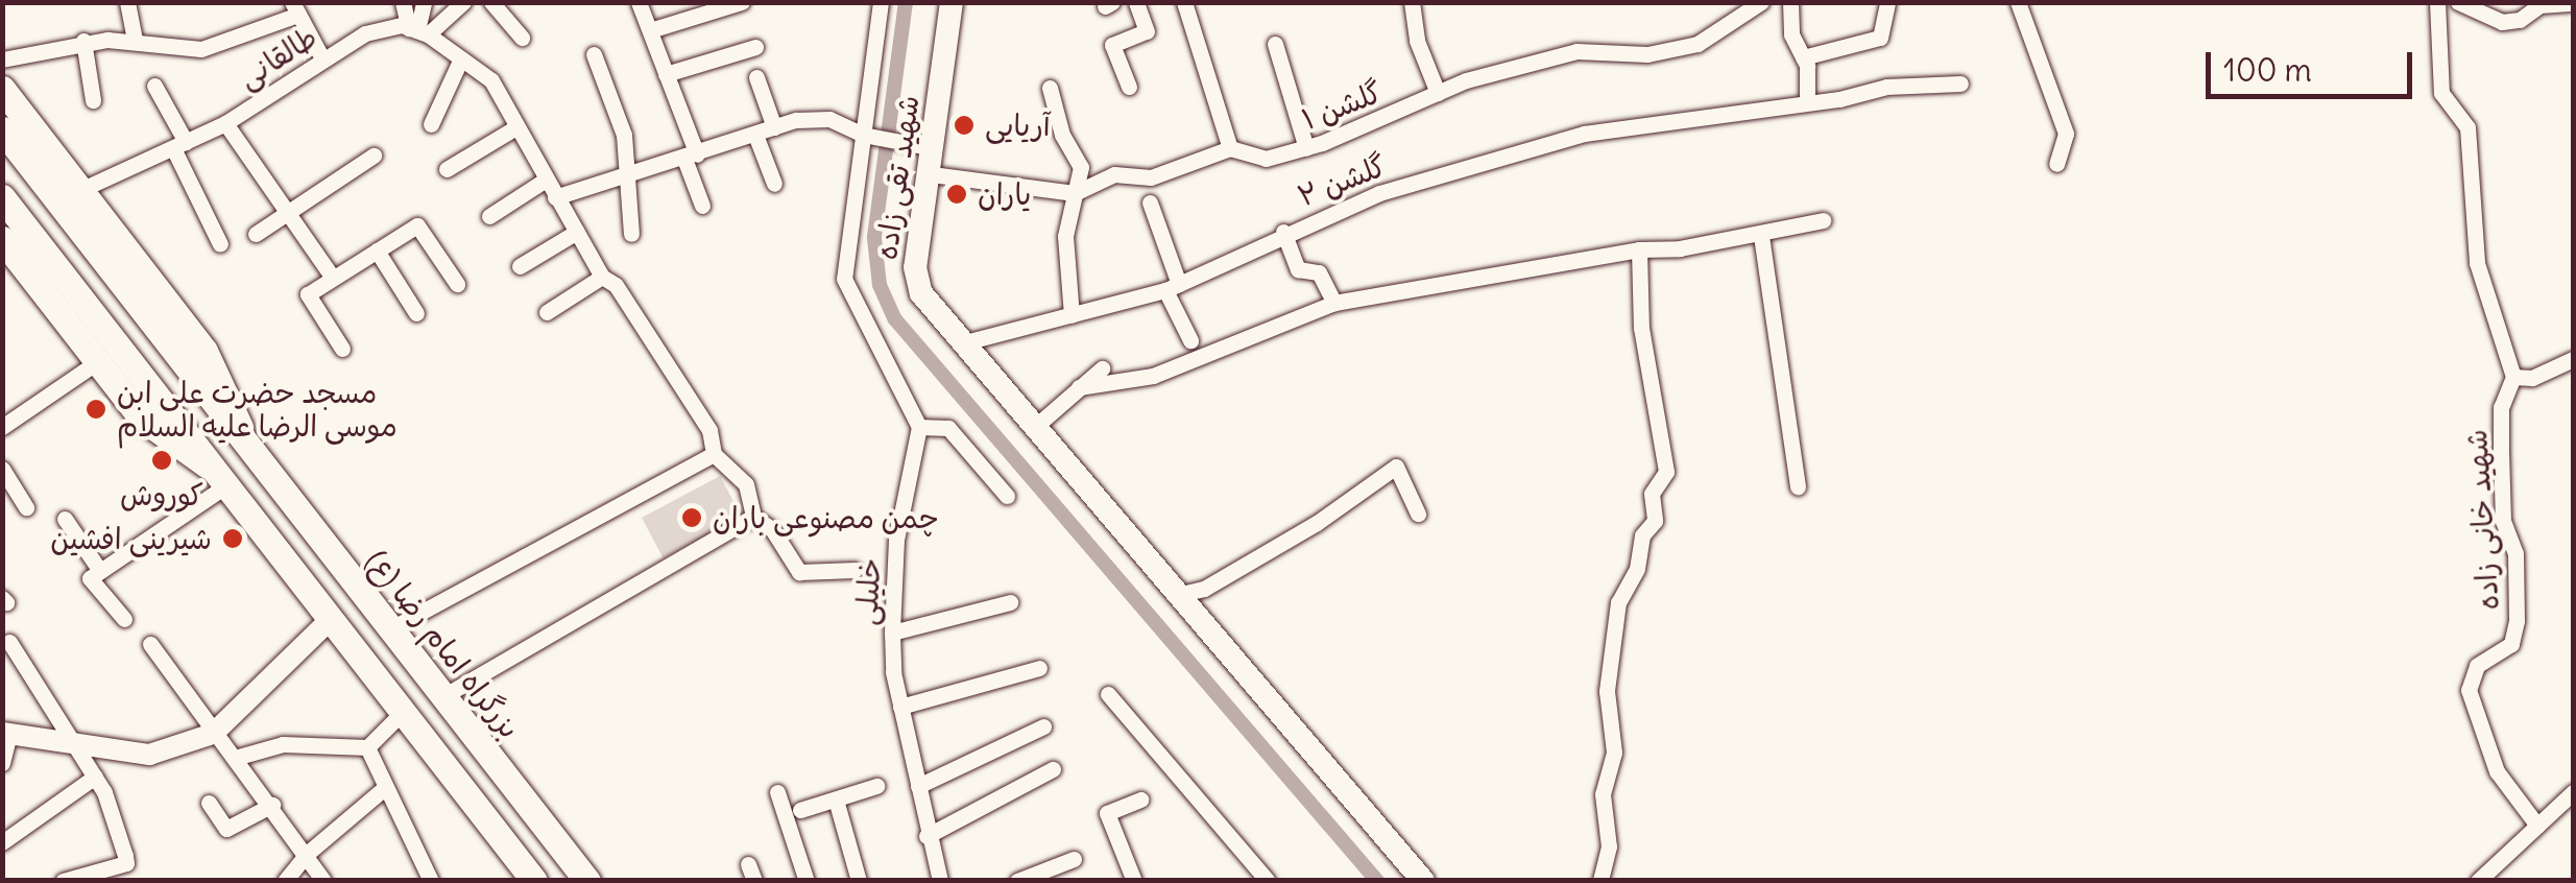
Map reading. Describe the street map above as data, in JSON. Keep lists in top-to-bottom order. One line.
{"streets":{"main road":["شهید تقی زاده","بزرگراه امام رضا (ع)"],"street":["طالقانی","گلشن ۱","گلشن ۲","شهید خانی زاده","خلیلی"]},"crossings":[["طالقانی","بزرگراه امام رضا (ع)"],["گلشن ۱","شهید تقی زاده"],["شهید تقی زاده","گلشن ۲"]],"places":["آریایی","یاران","مسجد حضرت علی ابن موسی الرضا علیه السلام","کوروش","چمن مصنوعی باران","شیرینی افشین"],"scale_bar":"100 m"}
